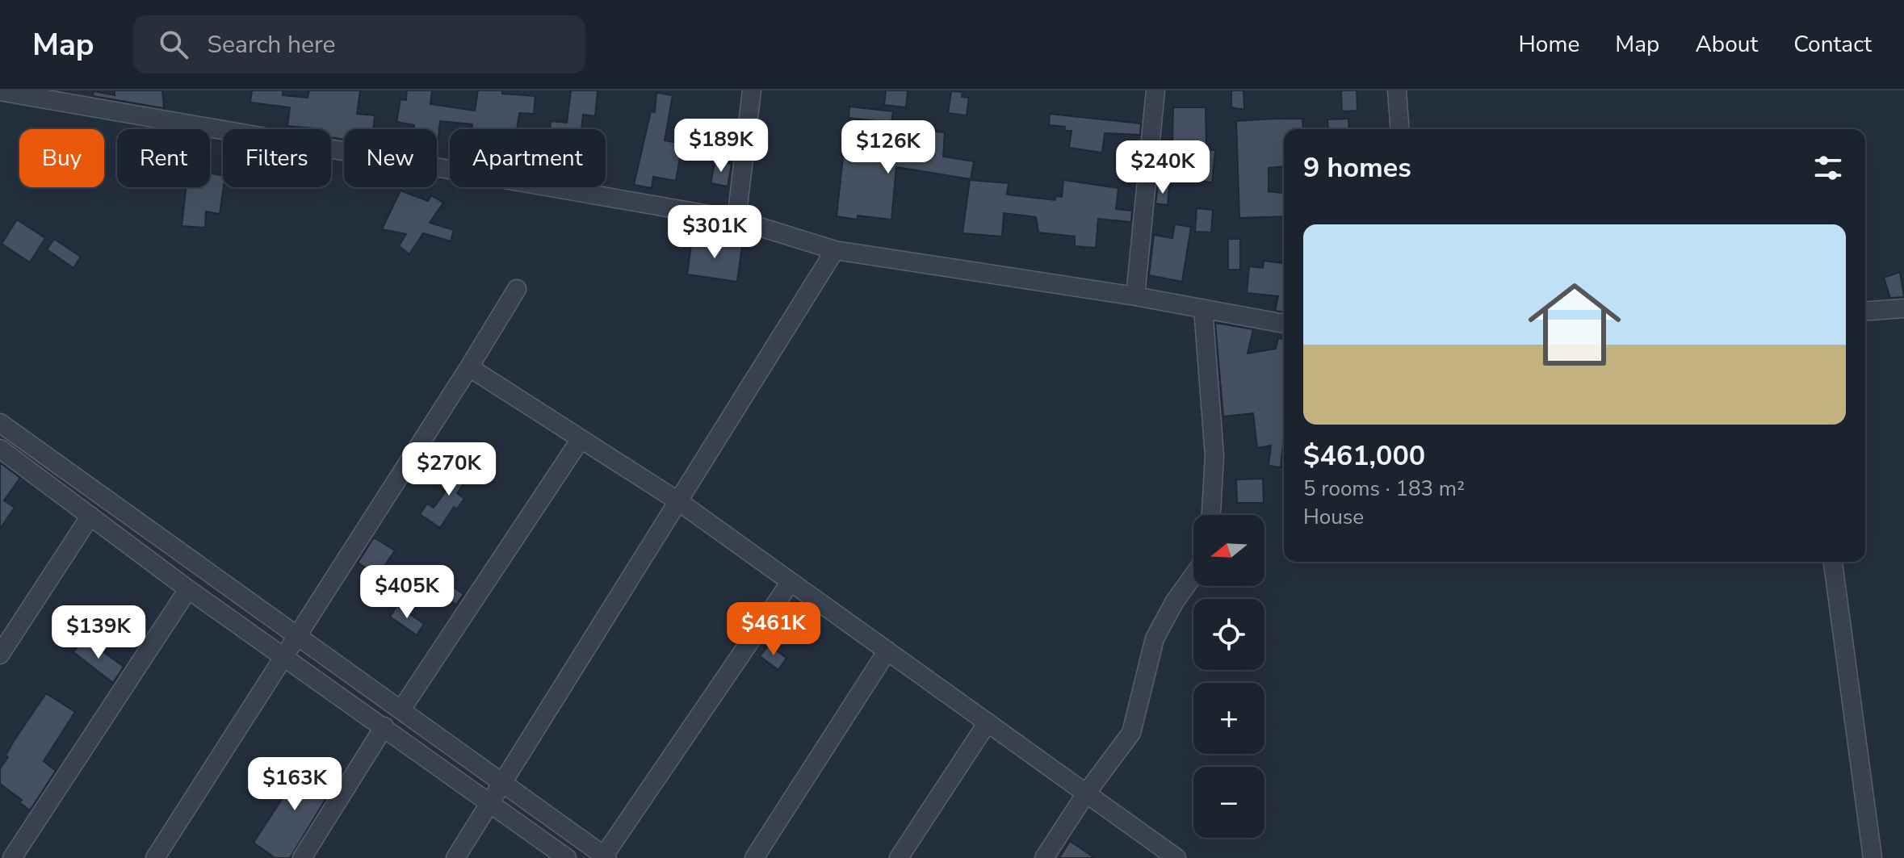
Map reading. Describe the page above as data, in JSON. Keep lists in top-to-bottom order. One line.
{"north":"left","page":{"header":"Map","search":"Search here","nav":["Home","Map","About","Contact"],"price":["$189K","$126K","$240K","$301K","$270K","$405K","$461K","$139K","$163K"],"chip":["Buy","Rent","Filters","New","Apartment"],"heading":"9 homes","list":[{"name":"$461,000","note":"5 rooms · 183 m² · House"}],"map_buttons":["+","−"]}}
